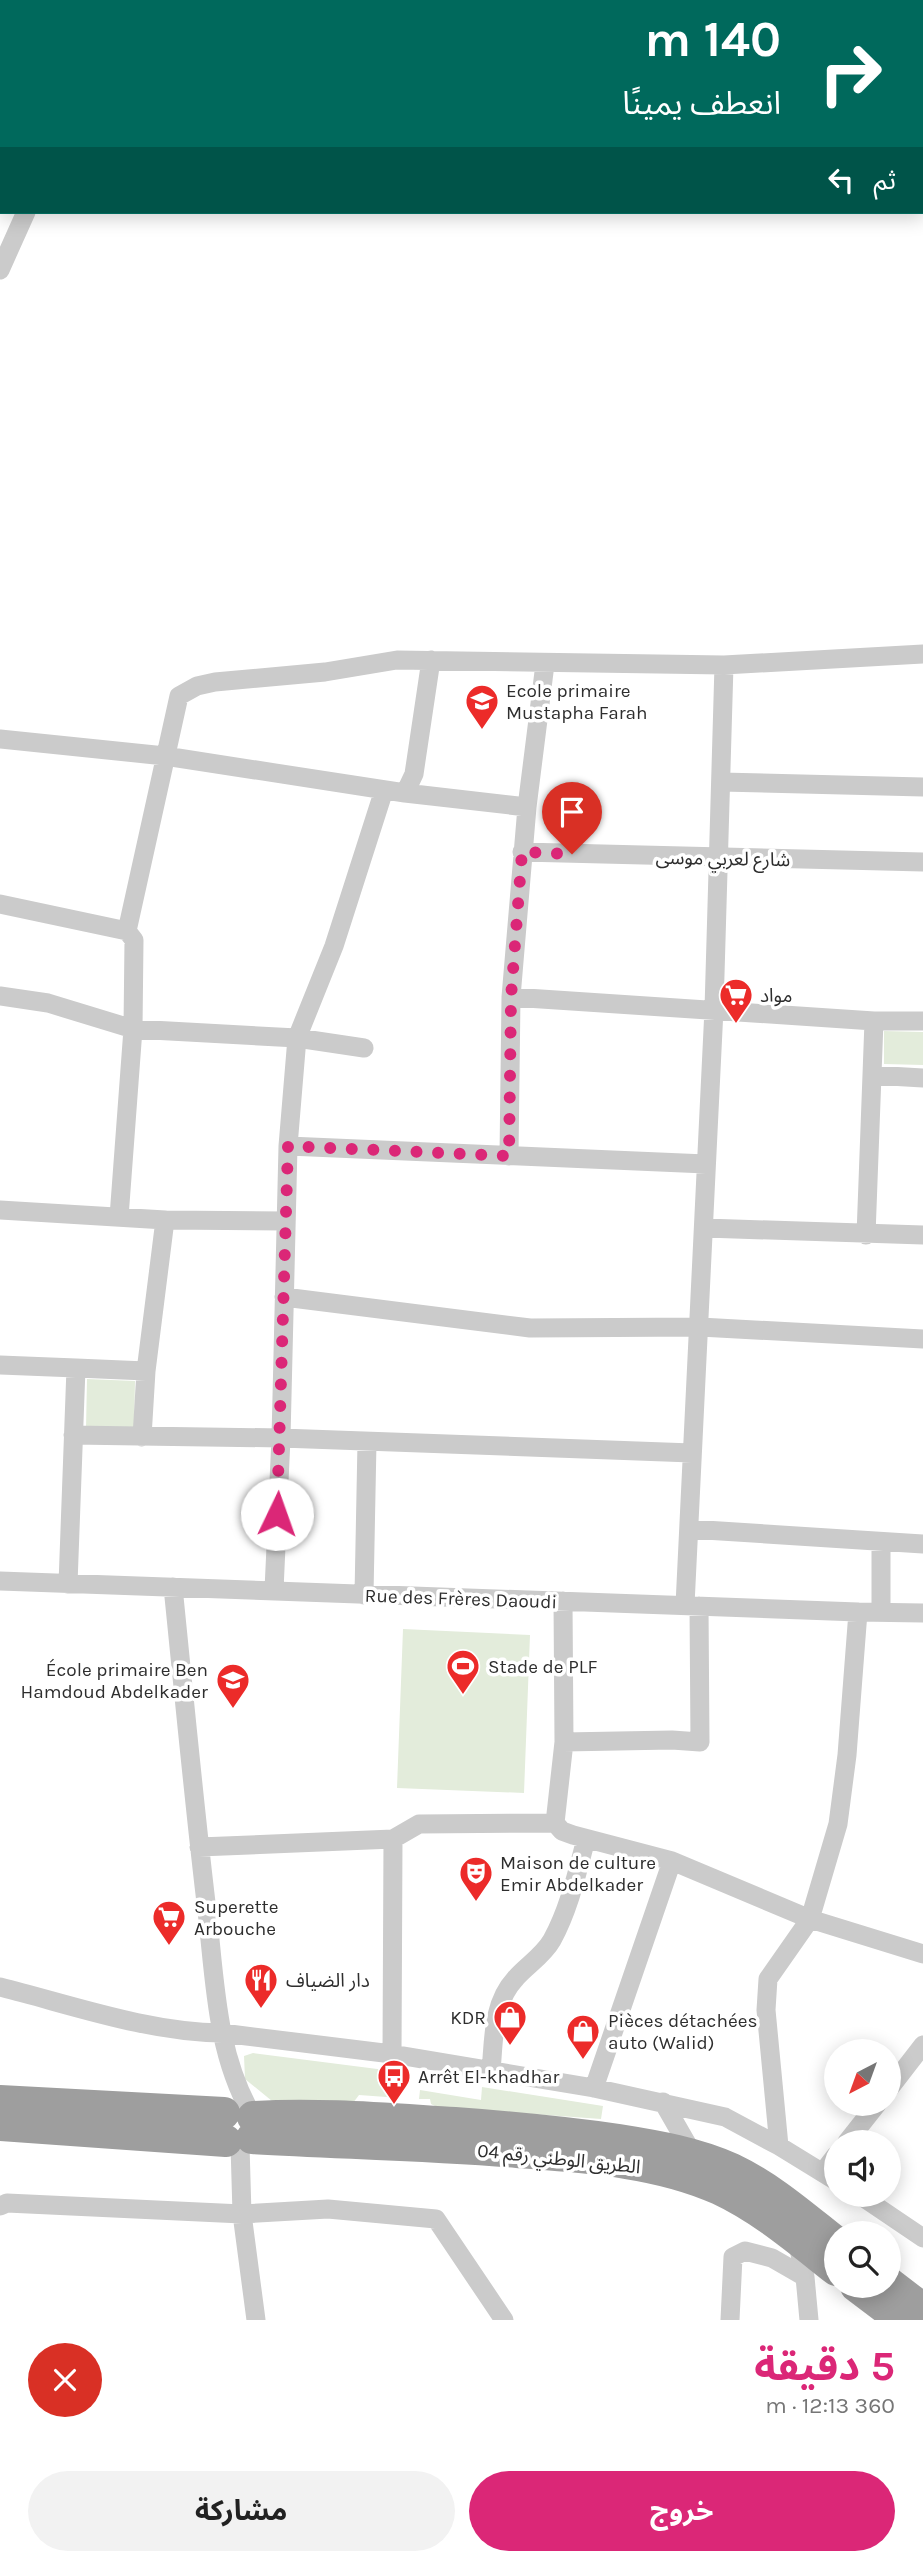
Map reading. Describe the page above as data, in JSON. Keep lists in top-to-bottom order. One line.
{"streets":{"highway":["الطريق الوطني رقم 04"],"street":["شارع لعربي موسى","Rue des Frères Daoudi"]},"places":{"school or university":["Ecole primaire Mustapha Farah","École primaire Ben Hamdoud Abdelkader"],"supermarket":["مواد","Superette Arbouche"],"sports":["Stade de PLF"],"theatre":["Maison de culture Emir Abdelkader"],"restaurant":["دار الضياف"],"shop":["KDR","Pièces détachées auto (Walid)"],"bus stop":["Arrêt El-khadhar"]},"north":"bottom left","page":{"turn":["140 m","انعطف يمينًا"],"then":"ثم","heading":["5 دقيقة","360 m · 12:13"],"buttons":["خروج","مشاركة"]}}
